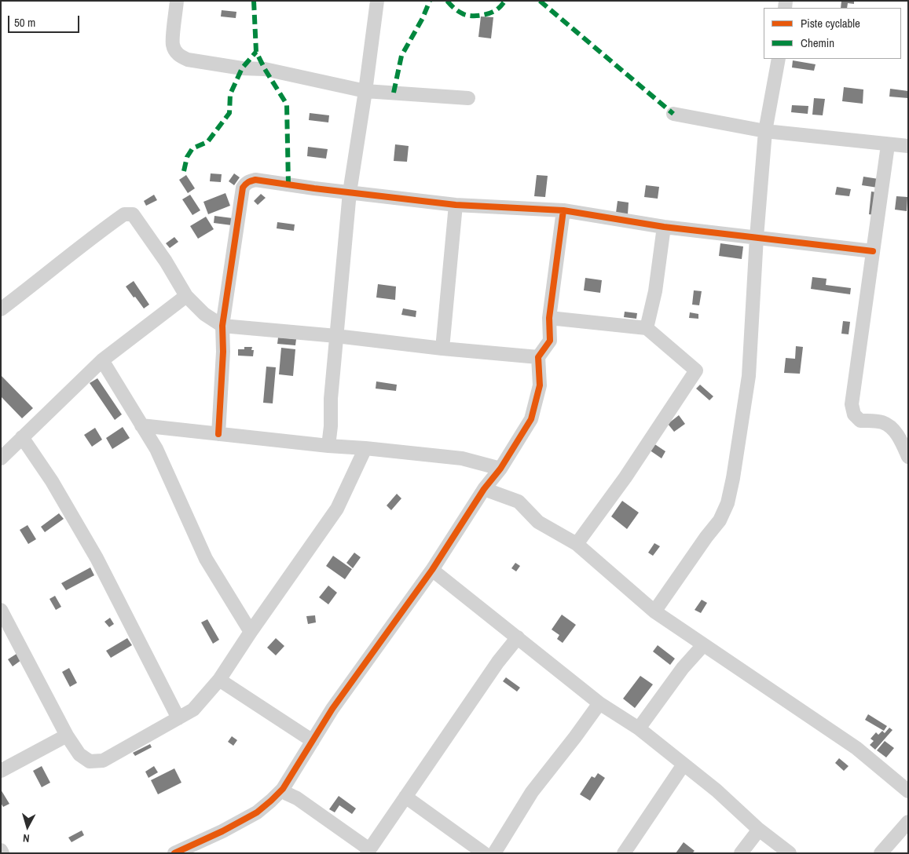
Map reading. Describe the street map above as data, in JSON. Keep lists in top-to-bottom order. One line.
{"legend":["Piste cyclable","Chemin"],"scale_bar":"50 m","north":"bottom"}
